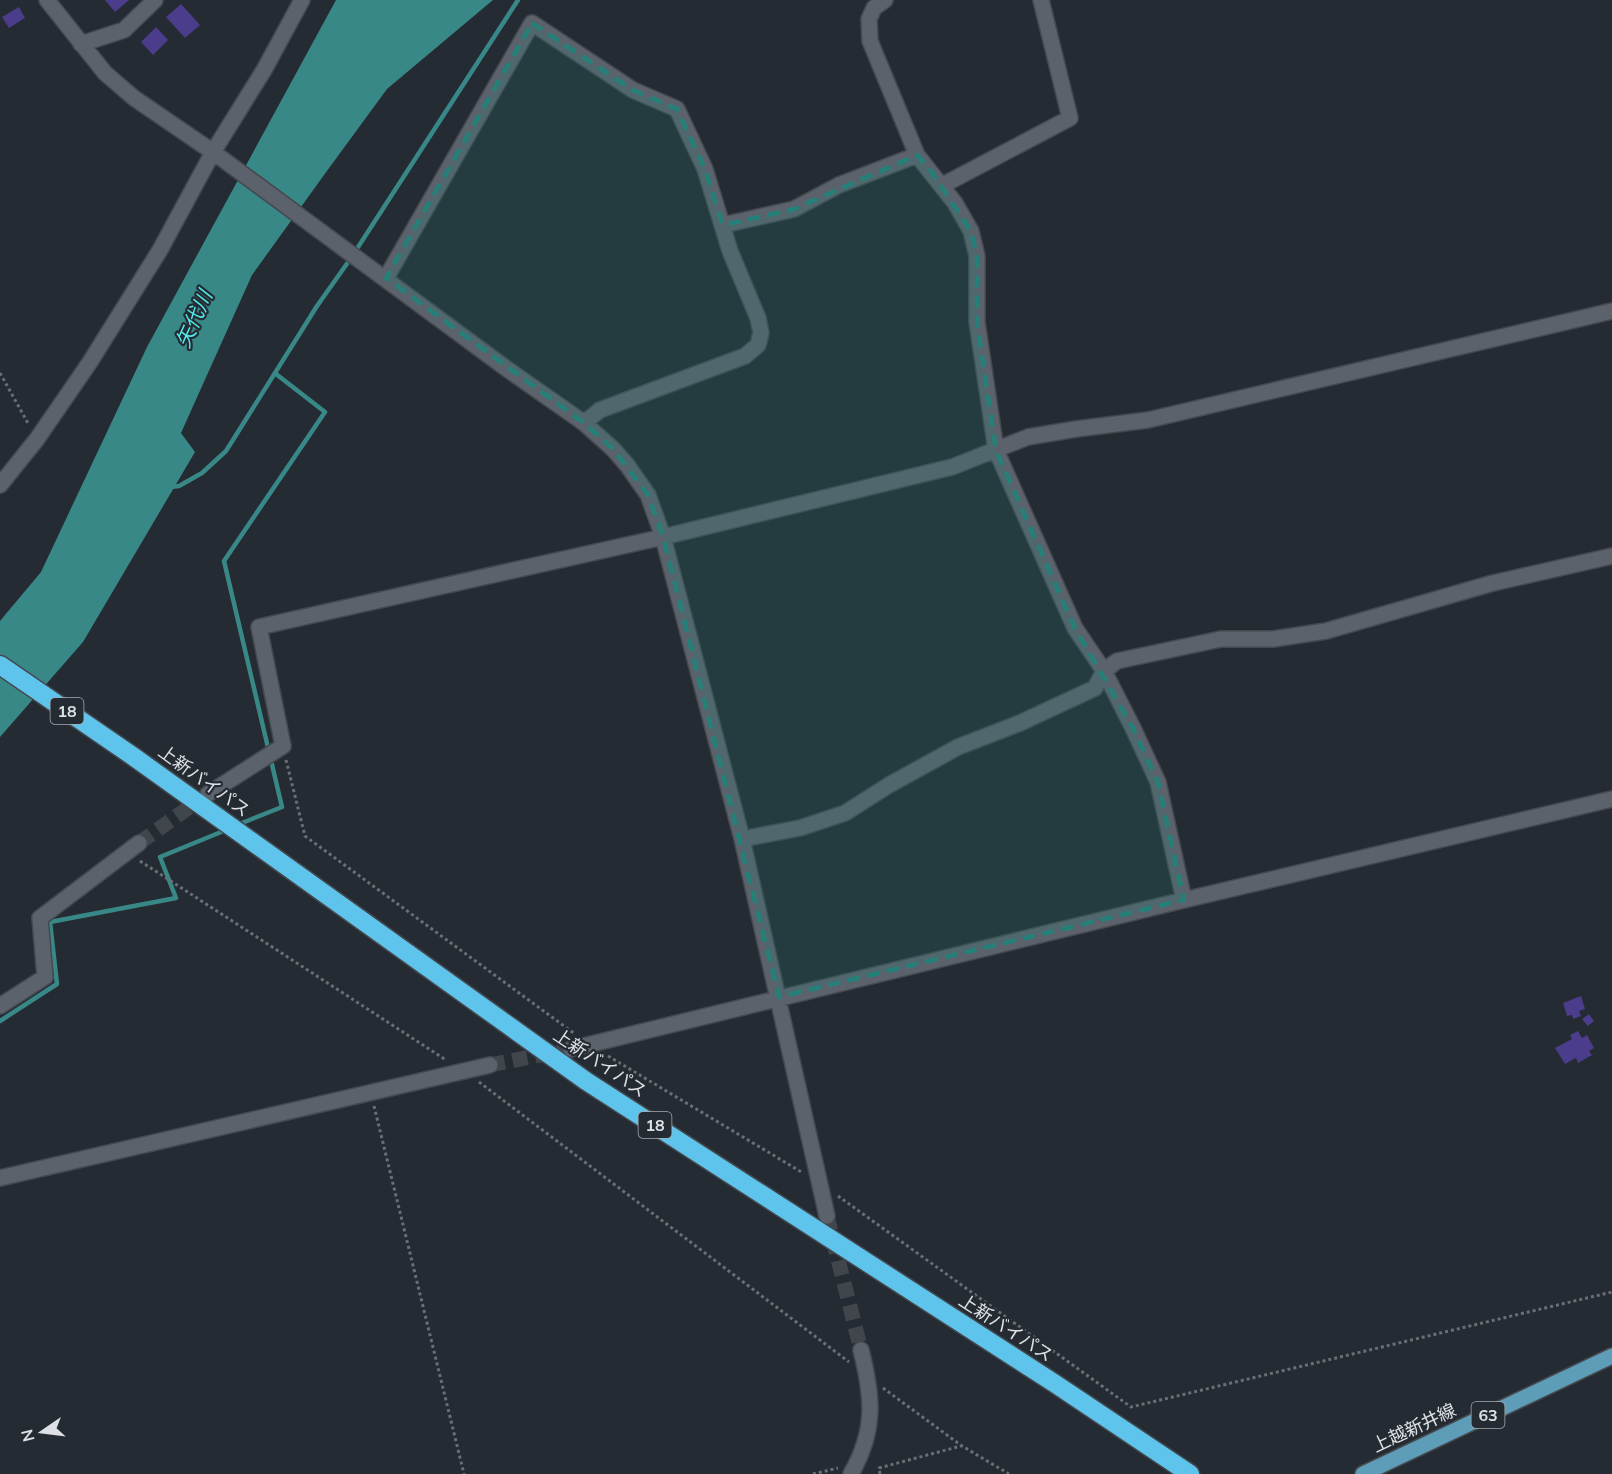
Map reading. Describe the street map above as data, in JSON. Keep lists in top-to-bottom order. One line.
{"streets":{"highway":["18","上新バイパス"],"main road":["63","上越新井線"]},"water":["矢代川"],"north":"left"}
